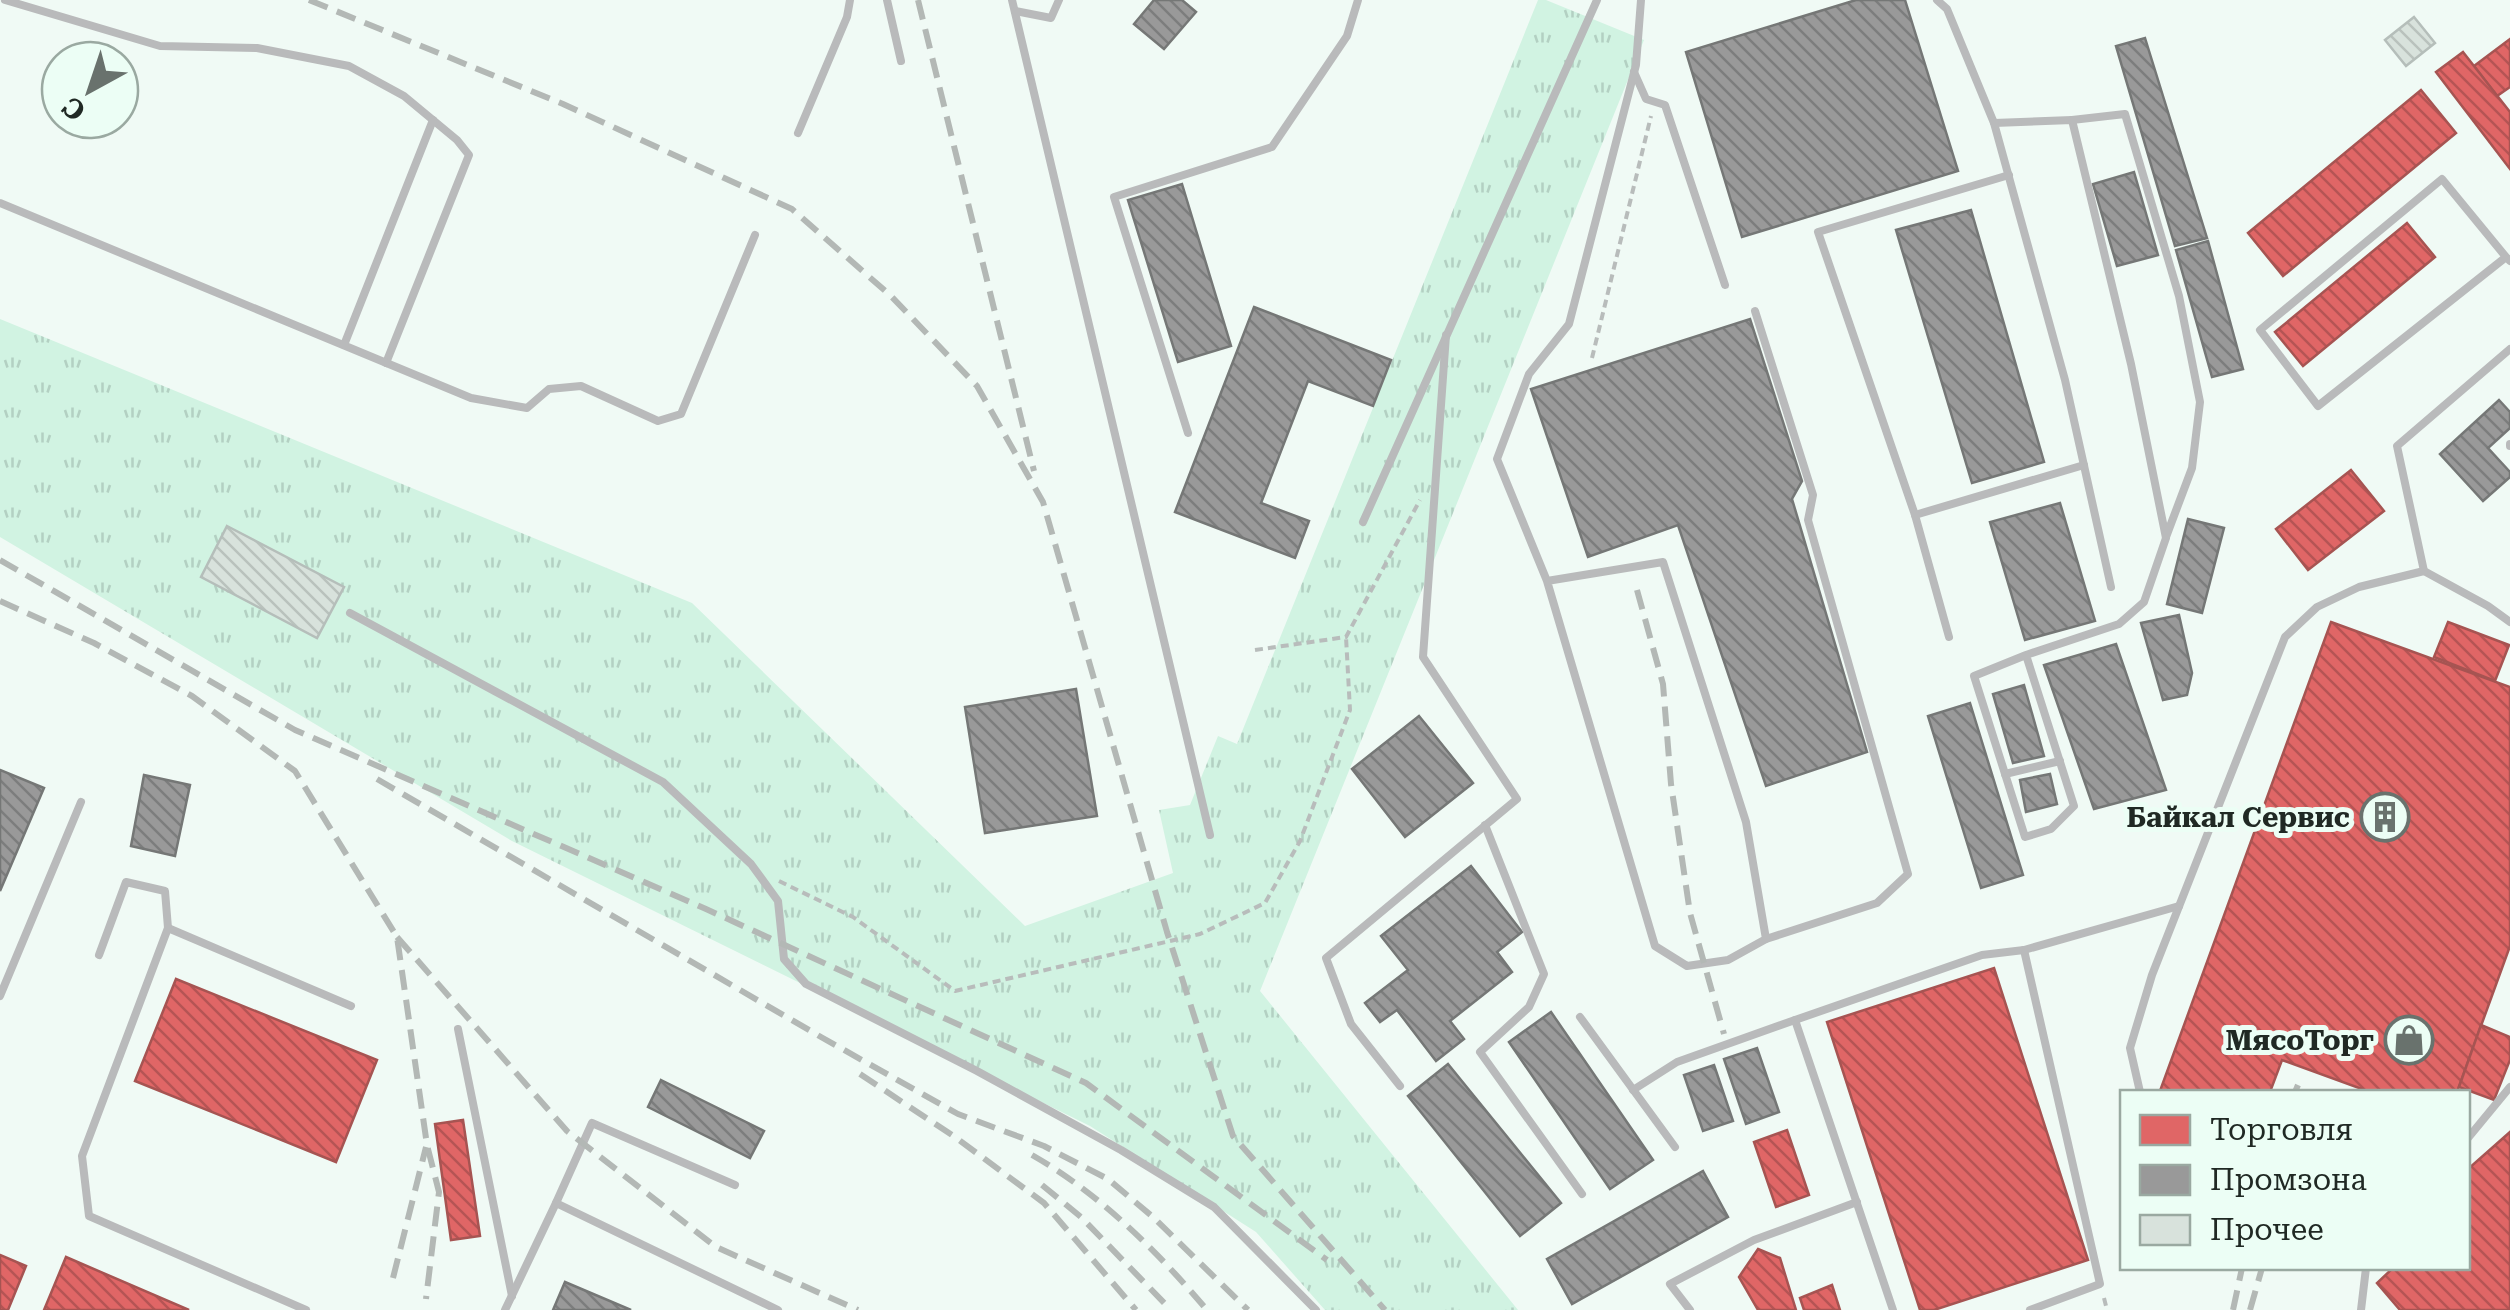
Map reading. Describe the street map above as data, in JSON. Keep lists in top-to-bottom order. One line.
{"places":{"building":["Байкал Сервис"],"shop":["МясоТорг"]},"legend":["Торговля","Промзона","Прочее"],"north":"bottom left"}
